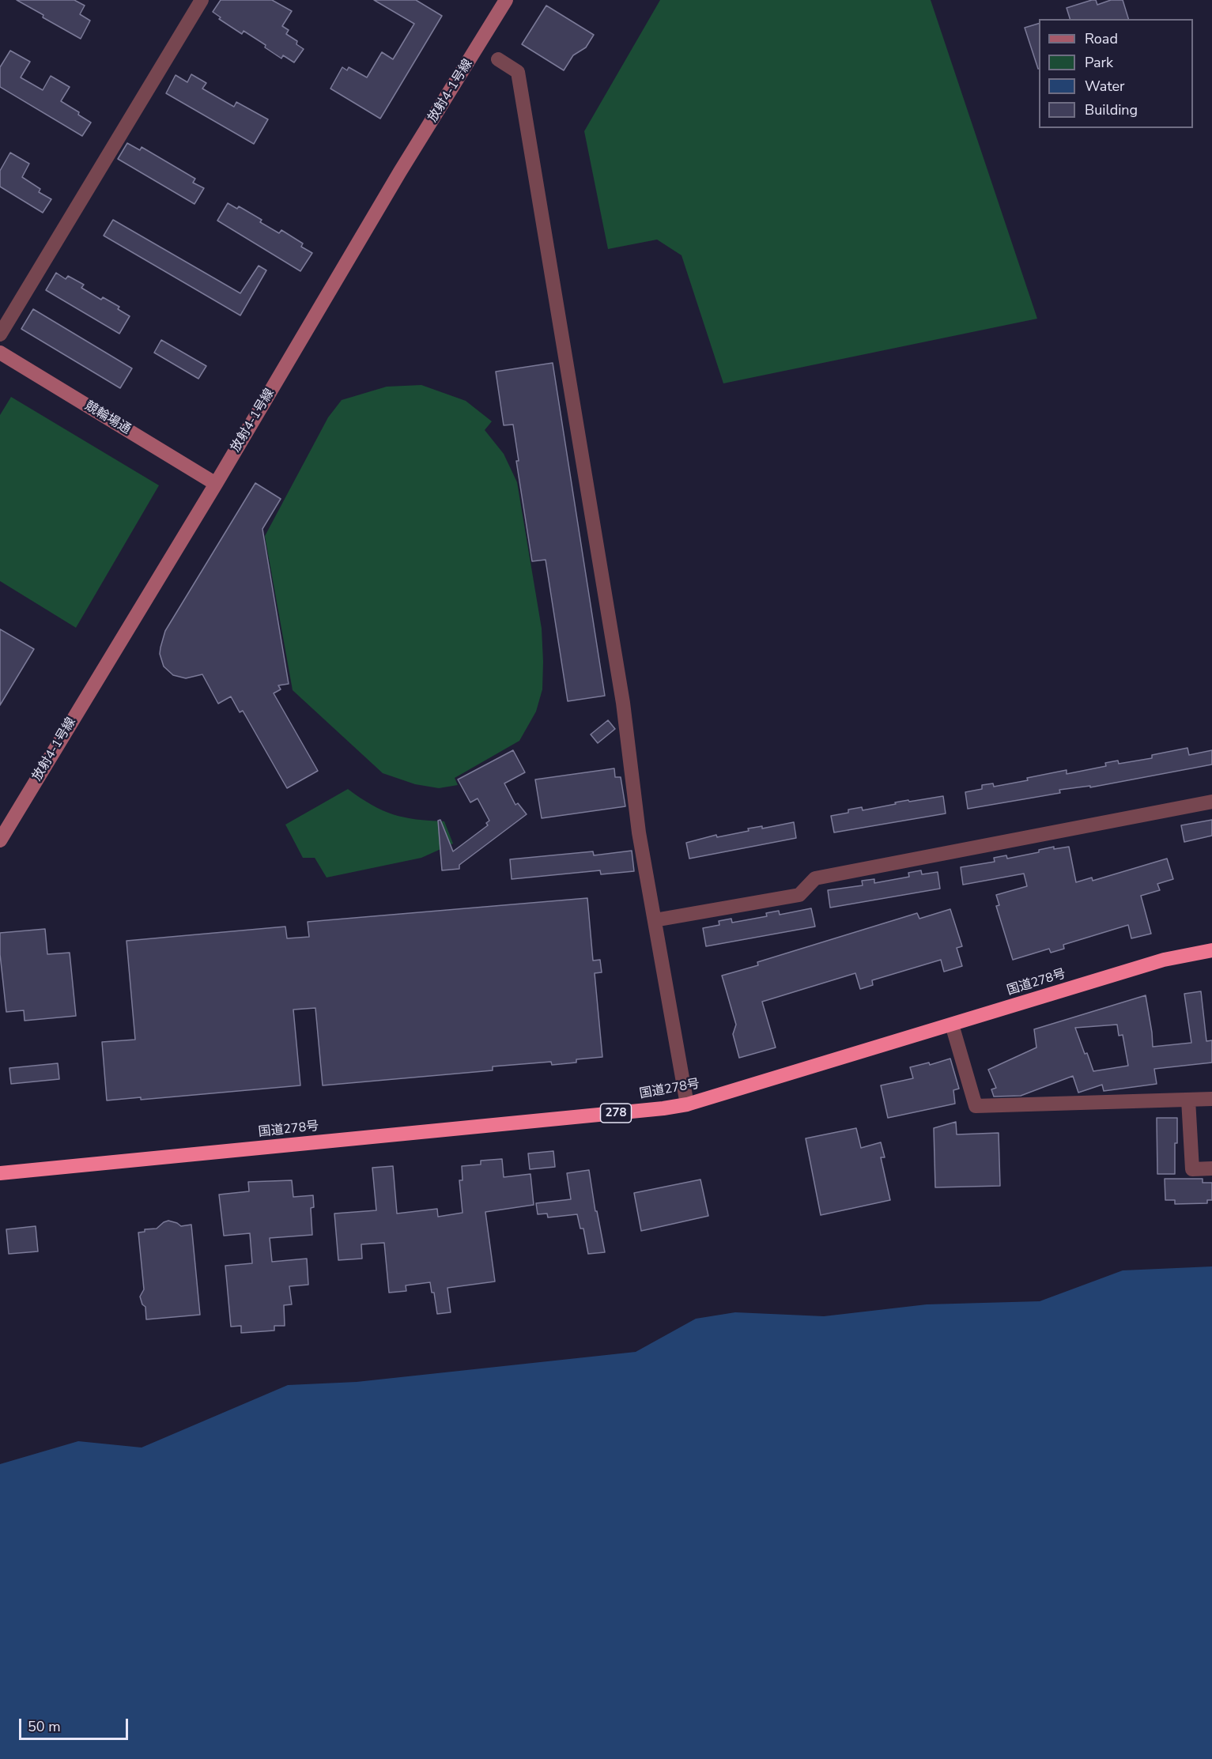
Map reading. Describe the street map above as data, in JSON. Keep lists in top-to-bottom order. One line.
{"streets":{"highway":["国道278号","278"],"street":["放射4-1号線","競輪場通"]},"crossings":[["放射4-1号線","競輪場通"]],"legend":["Road","Park","Water","Building"],"scale_bar":"50 m"}
